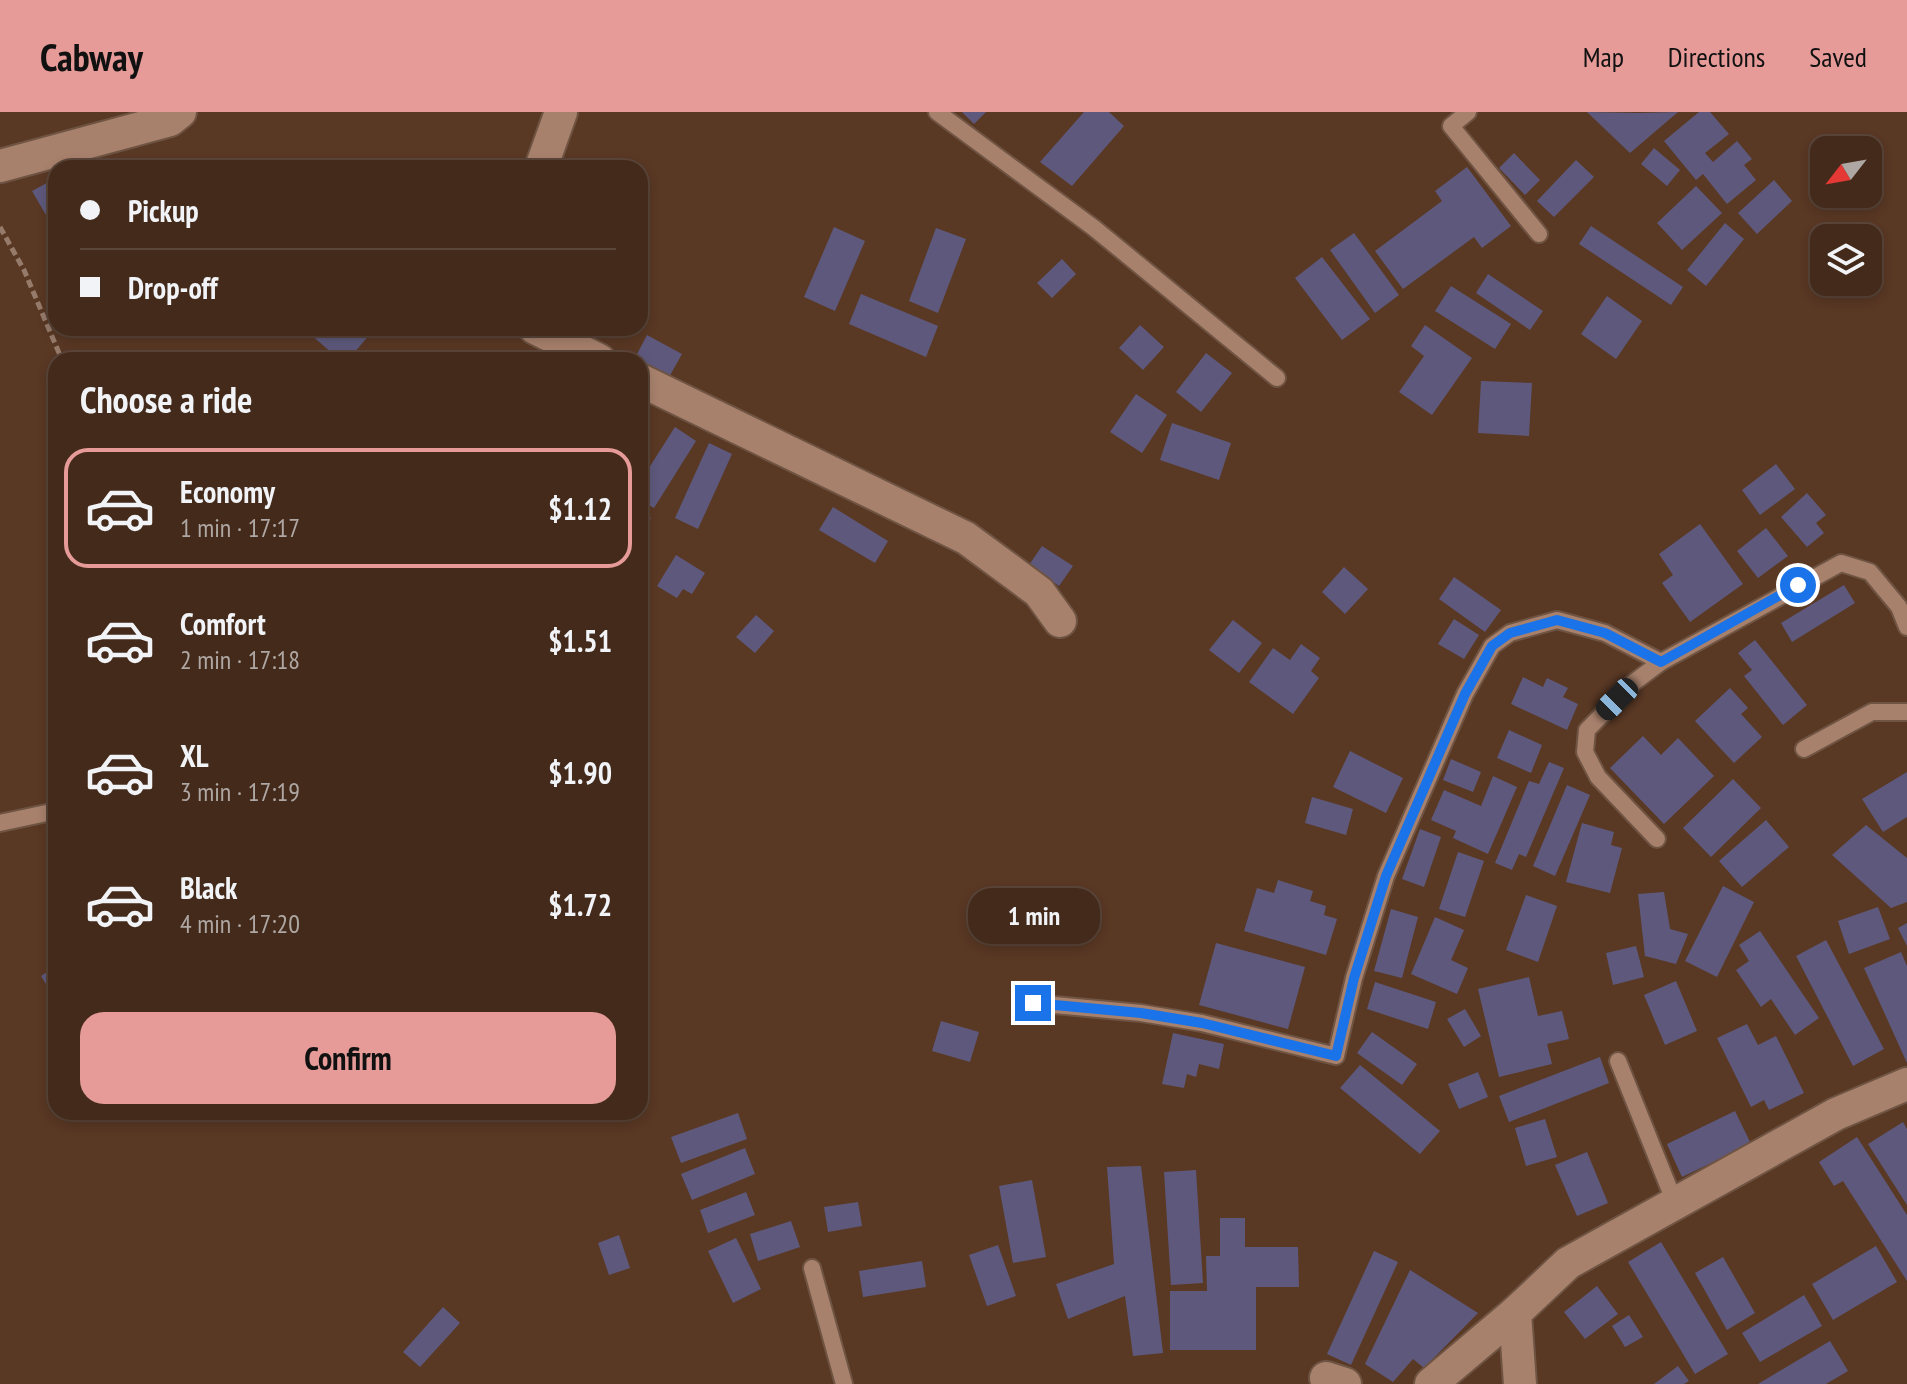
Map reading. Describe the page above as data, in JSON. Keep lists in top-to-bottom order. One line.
{"north":"bottom left","page":{"header":"Cabway","nav":["Map","Directions","Saved"],"banner":["Pickup","Drop-off"],"heading":"Choose a ride","list":[{"name":"Economy","note":"1 min · 17:17","value":"$1.12"},{"name":"Comfort","note":"2 min · 17:18","value":"$1.51"},{"name":"XL","note":"3 min · 17:19","value":"$1.90"},{"name":"Black","note":"4 min · 17:20","value":"$1.72"}],"bubble":"1 min","buttons":"Confirm"}}
